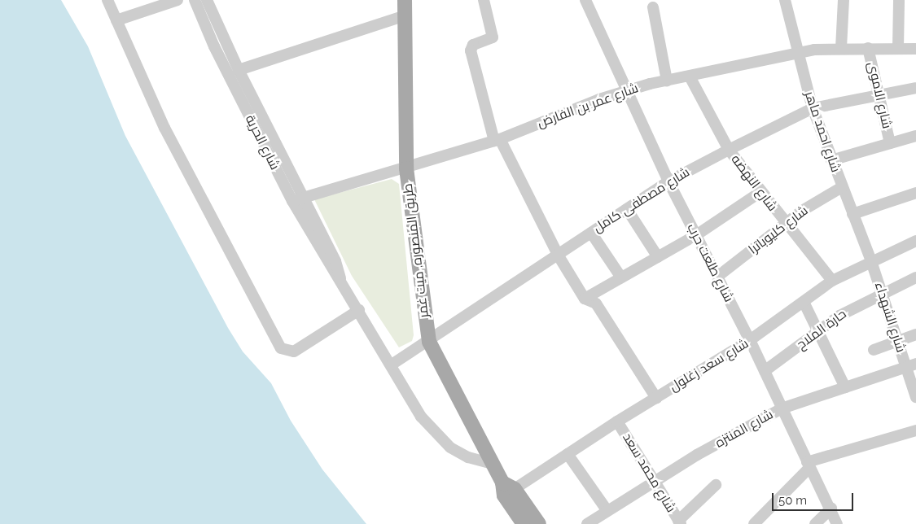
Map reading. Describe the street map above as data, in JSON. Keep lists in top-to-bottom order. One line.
{"streets":{"main road":["طريق المنصوره, ميت غمر"],"street":["شارع الاموى","شارع عمر بن الفارض","شارع احمد ماهر","شارع الحرية","شارع النهضه","شارع مصطفى كامل","شارع كليوباترا","شارع طلعت حرب","شارع الشهداء","حارة الملاح","شارع سعد زغلول","شارع المنتزه","شارع محمد سعد"]},"crossings":[["شارع الاموى","شارع عمر بن الفارض"],["شارع الاموى","شارع مصطفى كامل"],["شارع عمر بن الفارض","شارع احمد ماهر"],["شارع عمر بن الفارض","شارع الحرية"],["شارع عمر بن الفارض","شارع النهضه"],["شارع عمر بن الفارض","طريق المنصوره, ميت غمر"],["شارع عمر بن الفارض","شارع طلعت حرب"],["شارع احمد ماهر","شارع مصطفى كامل"],["شارع احمد ماهر","شارع كليوباترا"],["شارع احمد ماهر","شارع الشهداء"],["شارع احمد ماهر","شارع سعد زغلول"],["شارع الحرية","شارع مصطفى كامل"],["شارع الحرية","طريق المنصوره, ميت غمر"],["شارع النهضه","شارع مصطفى كامل"],["شارع النهضه","شارع كليوباترا"],["شارع النهضه","شارع سعد زغلول"],["شارع مصطفى كامل","طريق المنصوره, ميت غمر"],["شارع مصطفى كامل","شارع طلعت حرب"],["شارع كليوباترا","شارع طلعت حرب"],["طريق المنصوره, ميت غمر","شارع سعد زغلول"],["شارع طلعت حرب","حارة الملاح"],["شارع طلعت حرب","شارع سعد زغلول"],["شارع طلعت حرب","شارع المنتزه"],["شارع الشهداء","حارة الملاح"],["شارع الشهداء","شارع سعد زغلول"],["شارع الشهداء","شارع المنتزه"],["شارع سعد زغلول","شارع محمد سعد"],["شارع المنتزه","شارع محمد سعد"]],"scale_bar":"50 m"}
